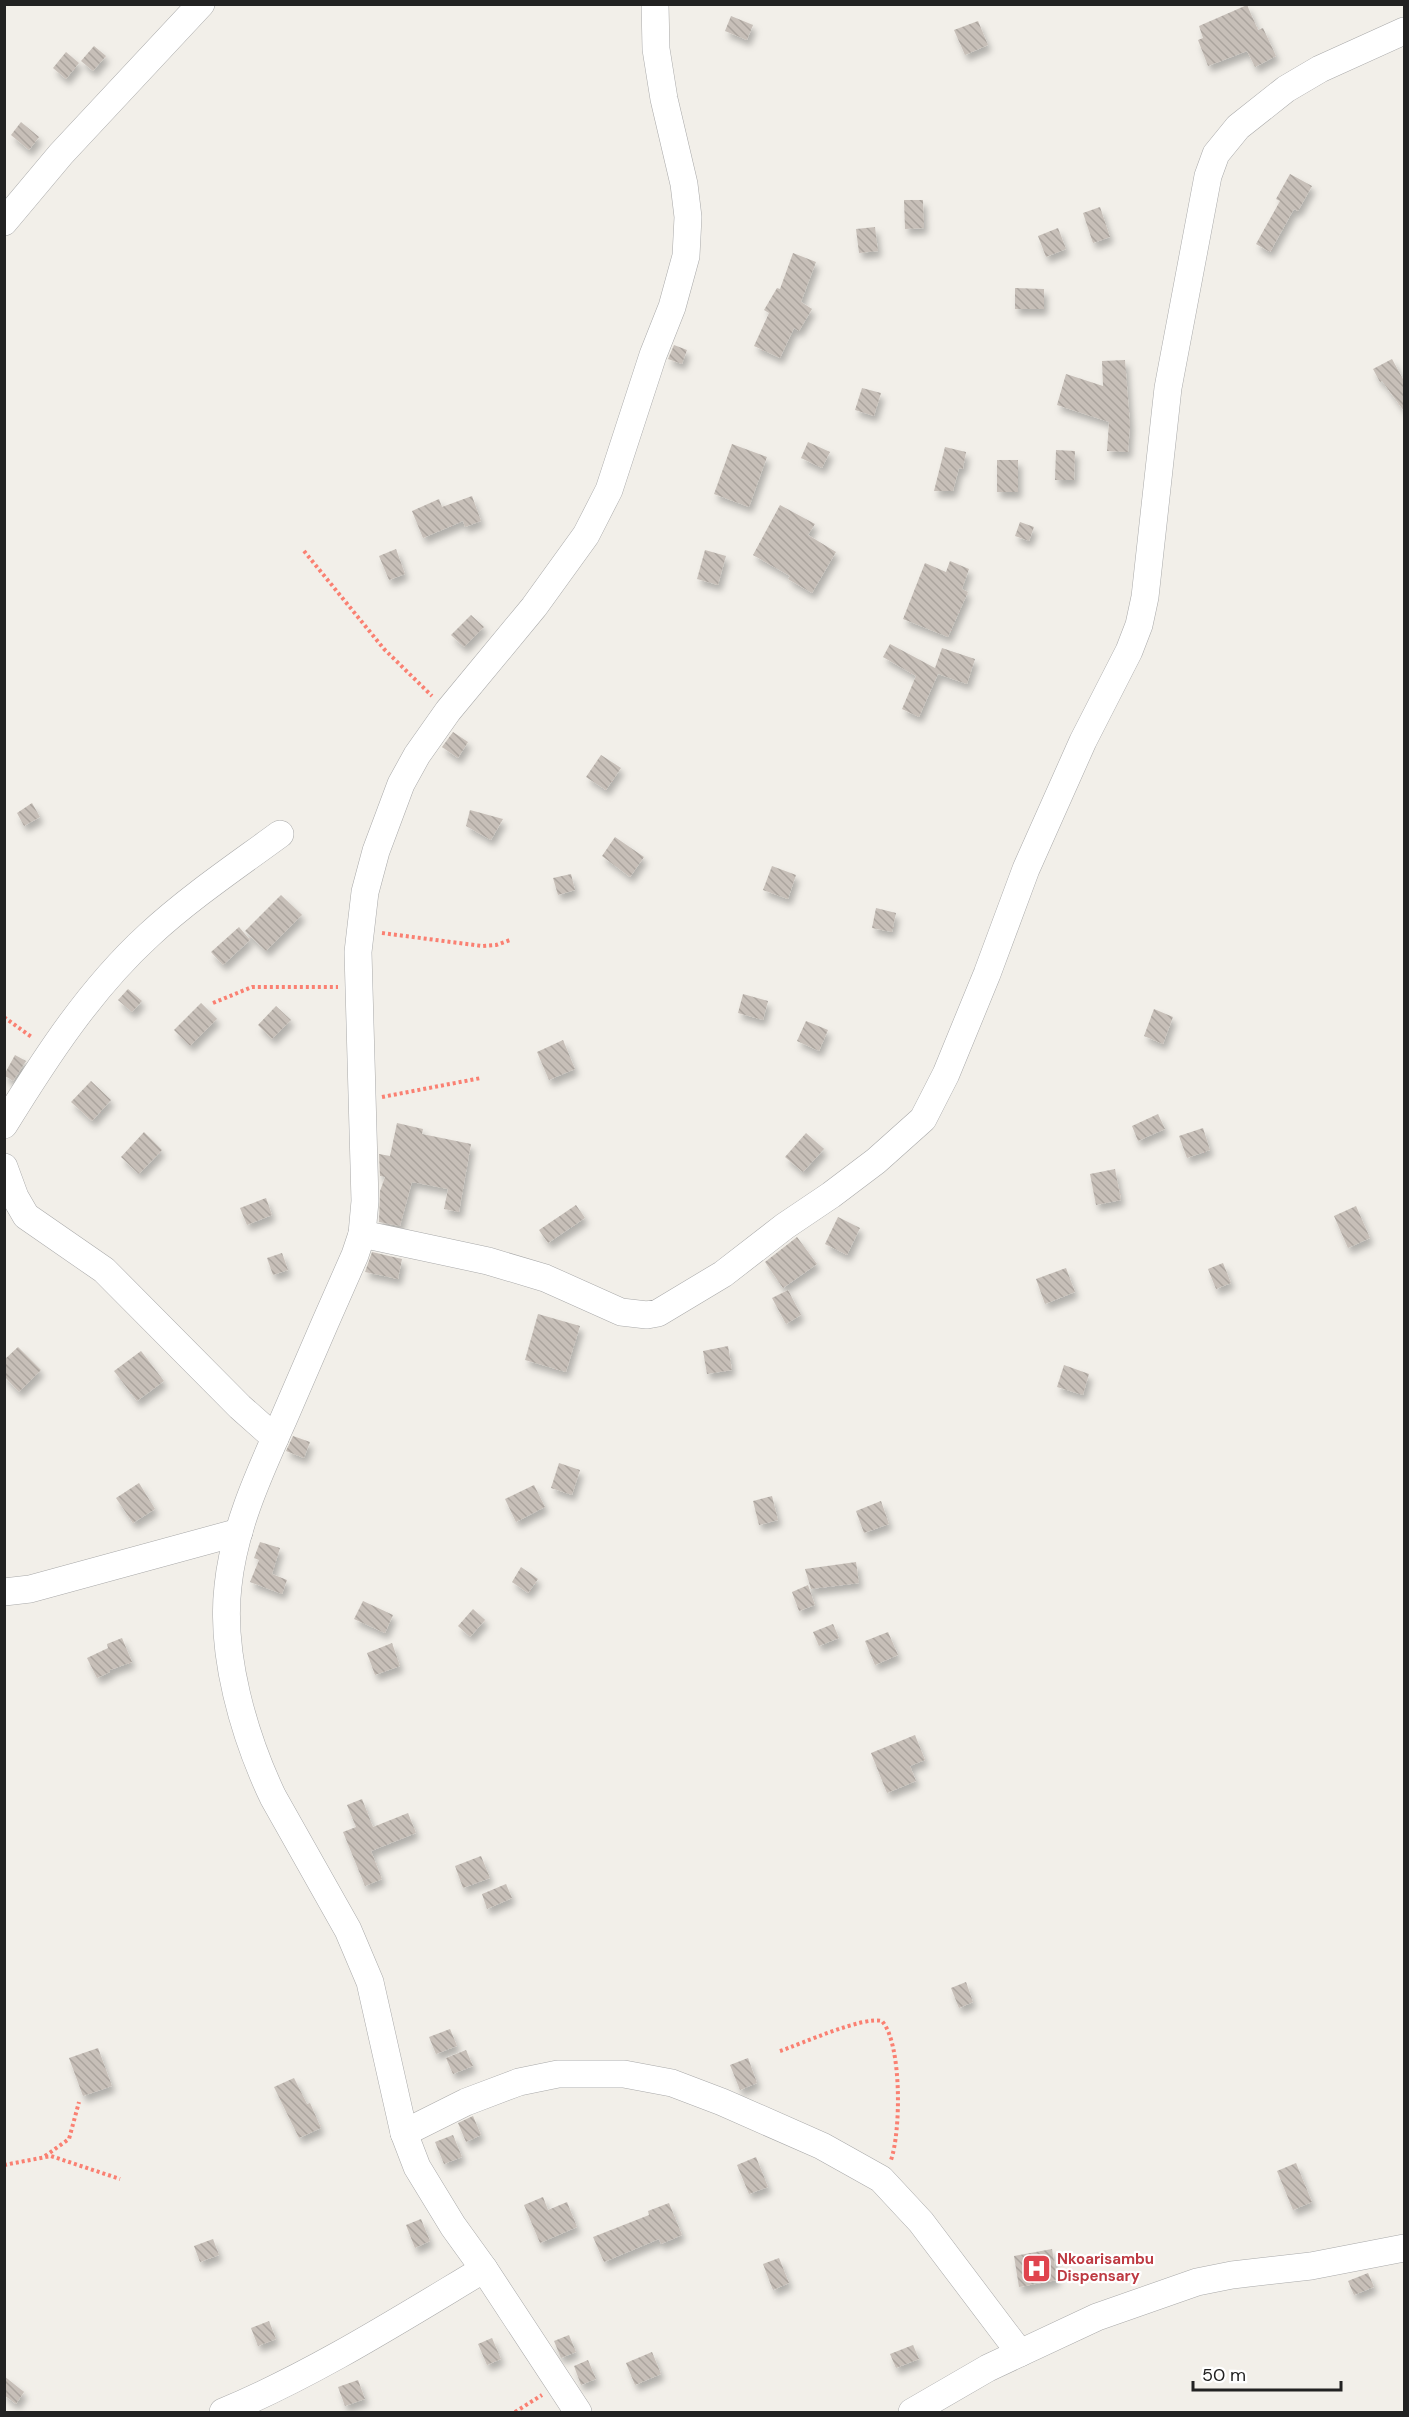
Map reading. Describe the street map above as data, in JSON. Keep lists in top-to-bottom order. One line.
{"places":{"hospital":["Nkoarisambu Dispensary"]},"scale_bar":"50 m"}
